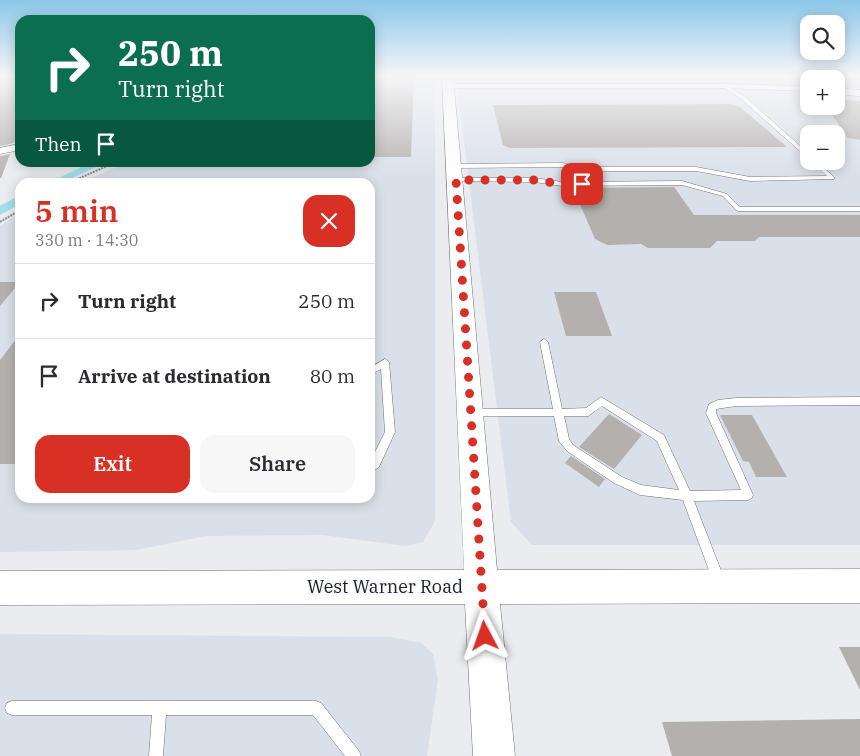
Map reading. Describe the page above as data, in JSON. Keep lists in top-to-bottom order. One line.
{"streets":{"main road":["West Warner Road"]},"page":{"map_buttons":["+","−"],"turn":["250 m","Turn right"],"then":"Then","heading":["5 min","330 m · 14:30"],"list":[{"name":"Turn right","value":"250 m"},{"name":"Arrive at destination","value":"80 m"}],"buttons":["Exit","Share"]}}
